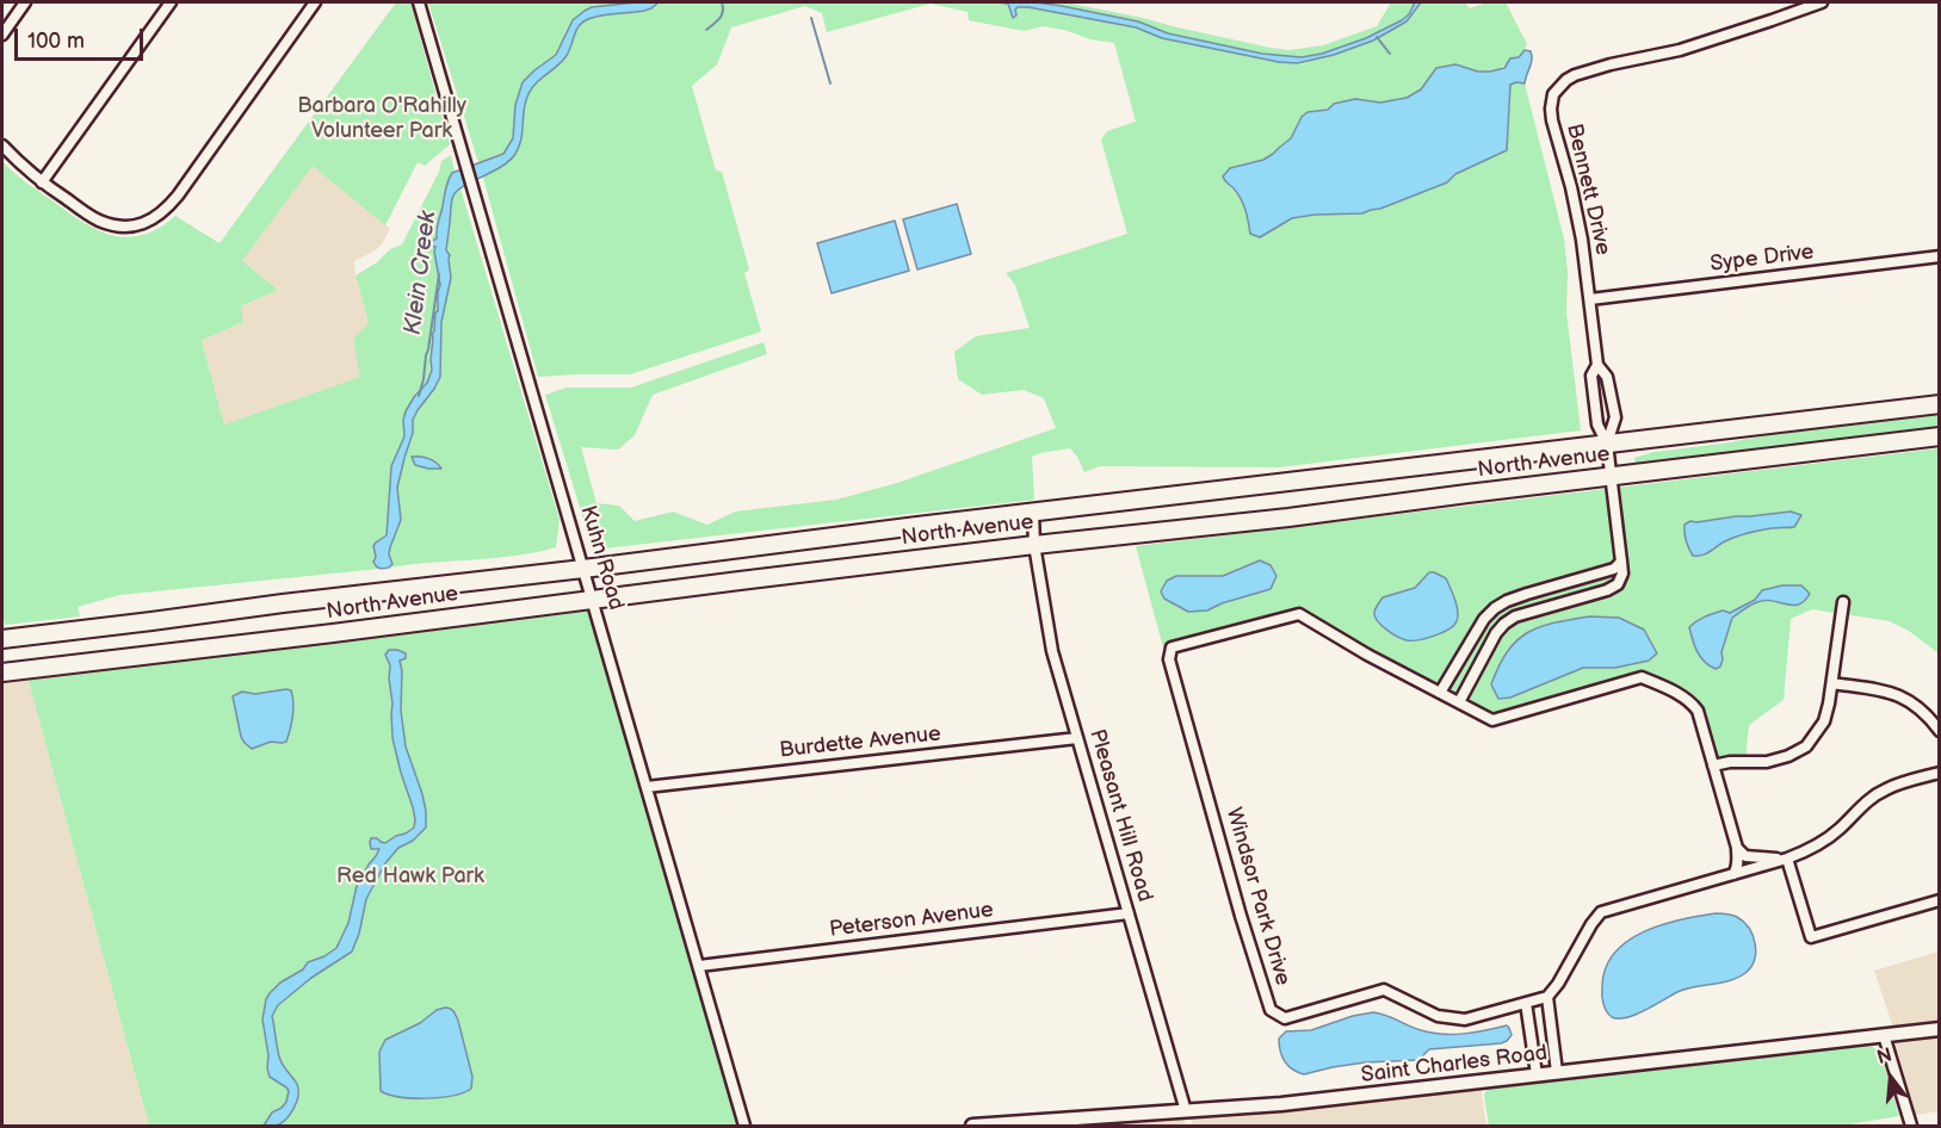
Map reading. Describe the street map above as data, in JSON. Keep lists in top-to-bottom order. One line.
{"streets":{"main road":["North Avenue"],"street":["Bennett Drive","Sype Drive","Kuhn Road","Burdette Avenue","Pleasant Hill Road","Windsor Park Drive","Peterson Avenue","Saint Charles Road"]},"crossings":[["Bennett Drive","Sype Drive"],["Bennett Drive","North Avenue"],["North Avenue","Kuhn Road"],["North Avenue","Pleasant Hill Road"],["Kuhn Road","Burdette Avenue"],["Kuhn Road","Peterson Avenue"],["Burdette Avenue","Pleasant Hill Road"],["Pleasant Hill Road","Peterson Avenue"],["Pleasant Hill Road","Saint Charles Road"]],"water":["Klein Creek"],"parks":["Barbara O'Rahilly Volunteer Park","Red Hawk Park"],"scale_bar":"100 m","north":"top"}
